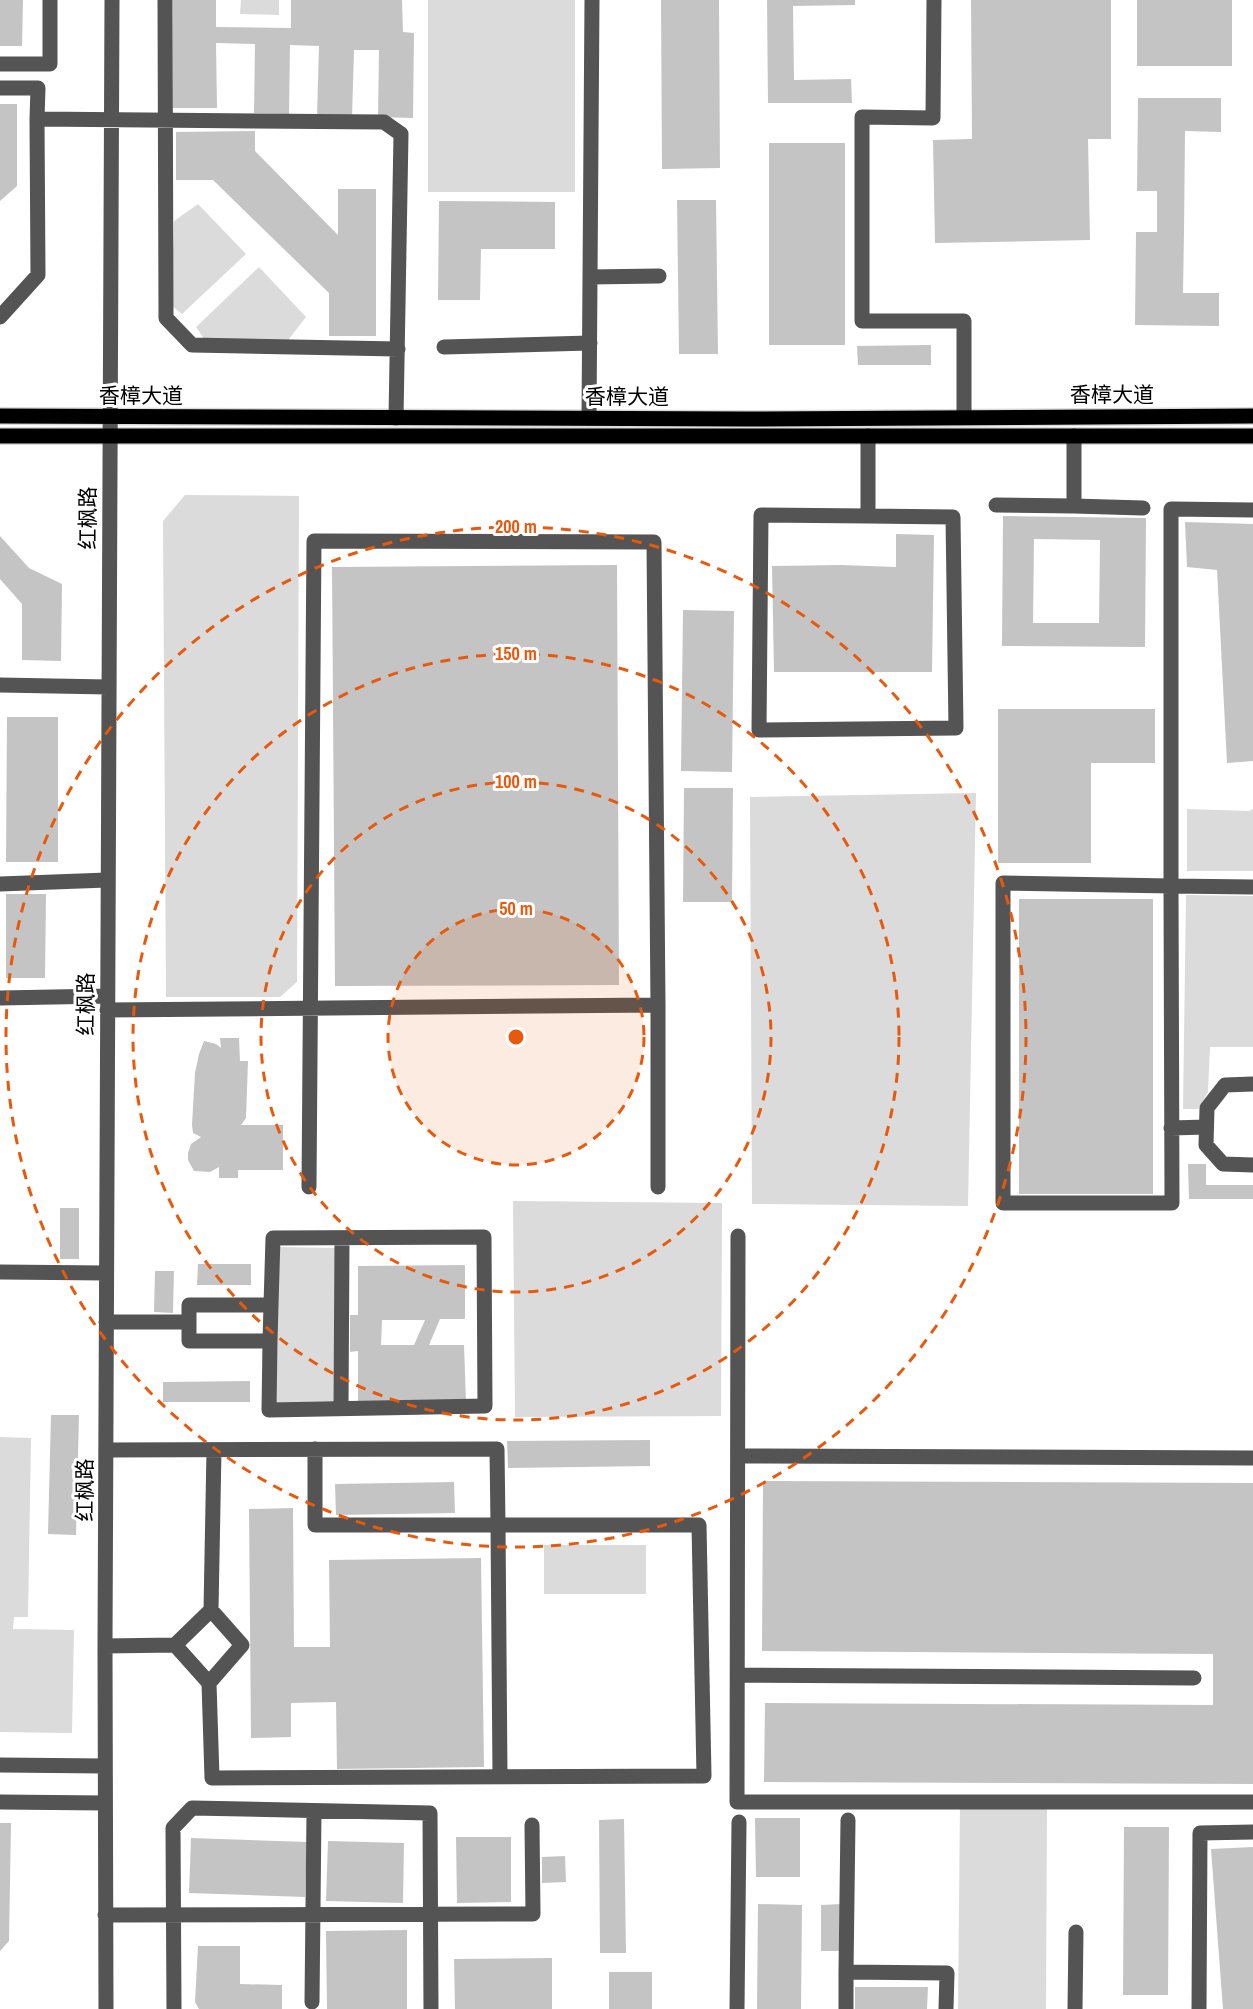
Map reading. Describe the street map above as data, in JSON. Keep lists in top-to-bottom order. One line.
{"streets":{"main road":["香樟大道"],"street":["红枫路"]},"crossings":[["香樟大道","红枫路"]],"rings":["200 m","150 m","100 m","50 m"]}
